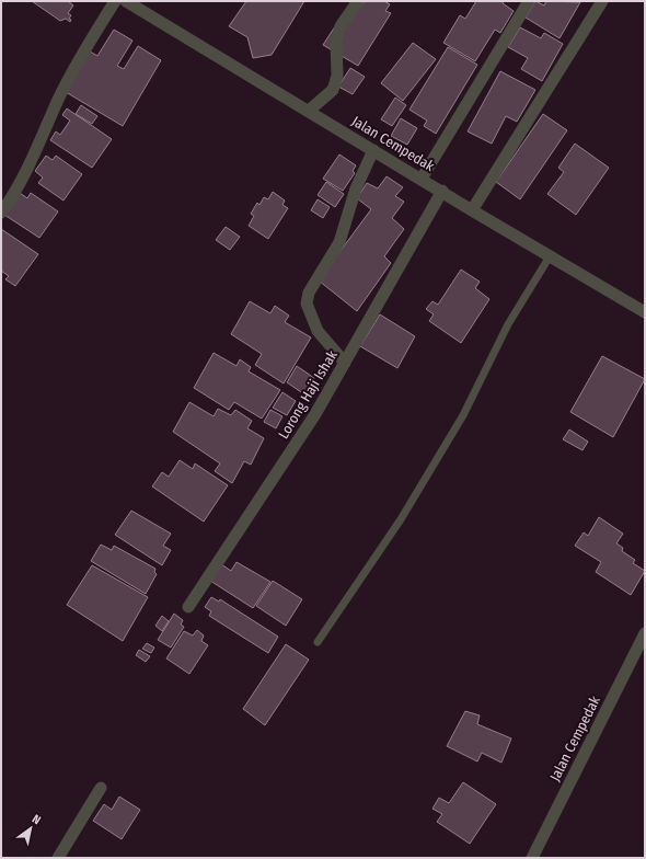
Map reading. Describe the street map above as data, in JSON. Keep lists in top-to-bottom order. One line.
{"streets":{"street":["Jalan Cempedak","Lorong Haji Ishak"]},"crossings":[["Jalan Cempedak","Lorong Haji Ishak"]],"north":"top right"}
